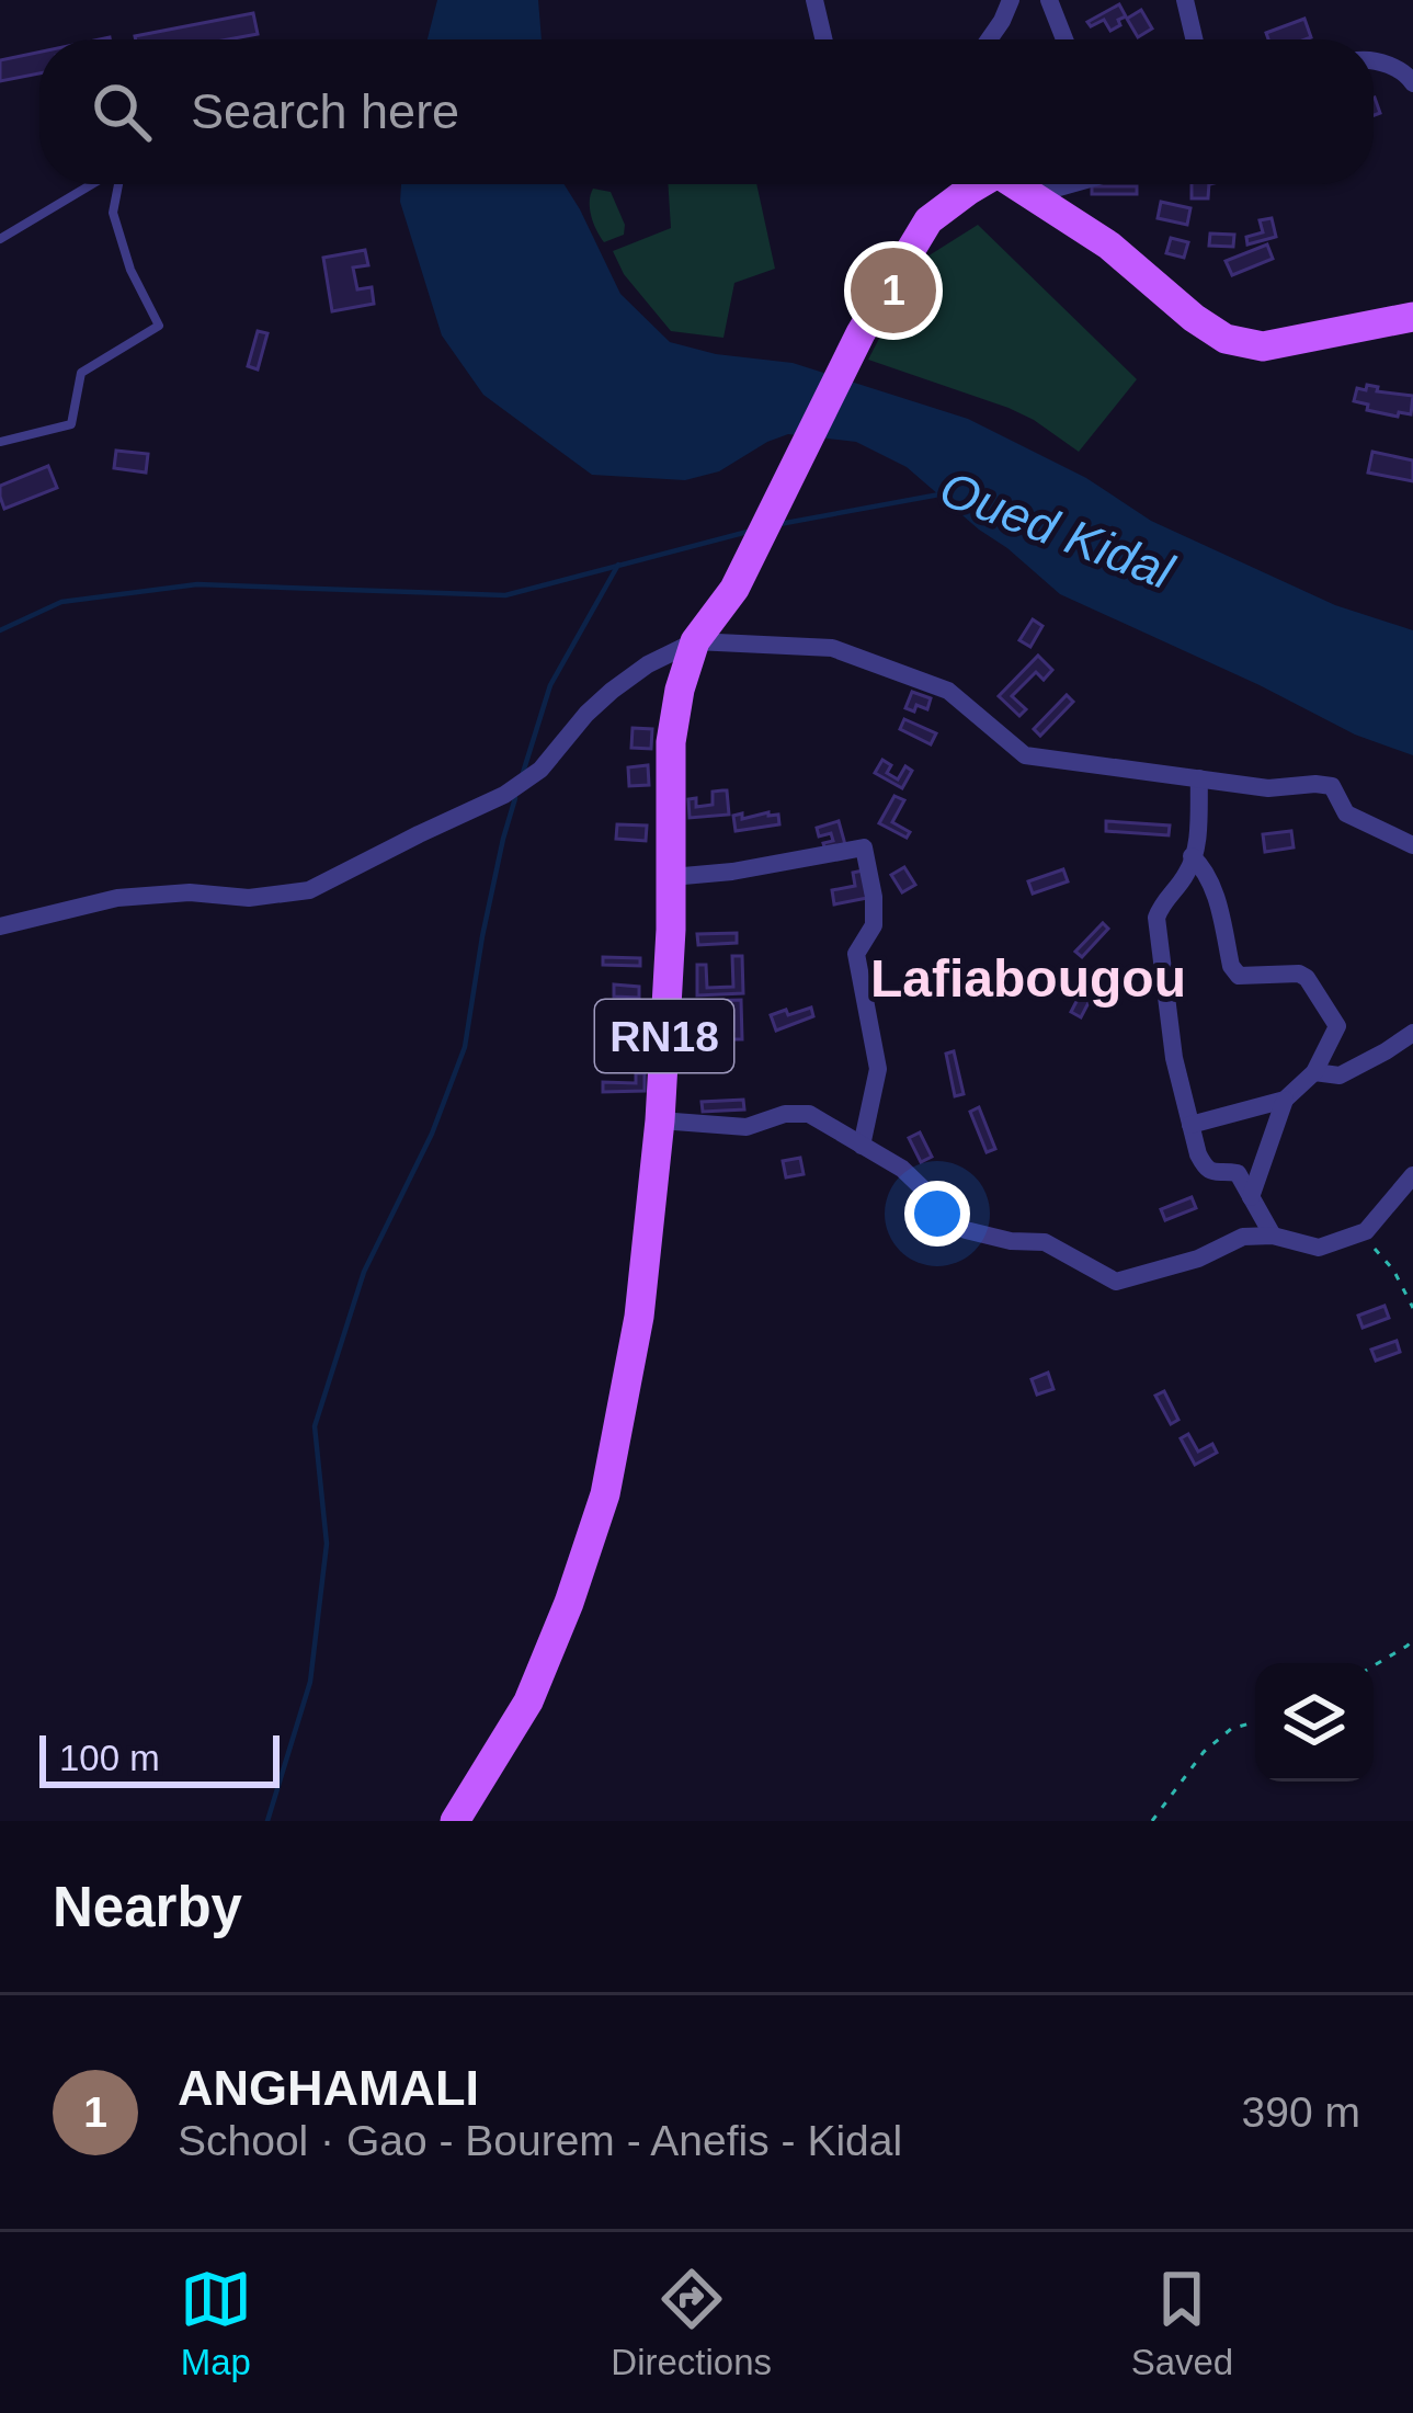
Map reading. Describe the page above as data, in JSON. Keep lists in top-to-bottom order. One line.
{"streets":{"main road":["RN18"]},"districts":["Lafiabougou"],"water":["Oued Kidal"],"scale_bar":"100 m","page":{"search":"Search here","pins":"1","scale":"100 m","heading":"Nearby","list":[{"mark":"1","name":"ANGHAMALI","note":"School · Gao - Bourem - Anefis - Kidal","value":"390 m"}],"nav":["Map","Directions","Saved"]}}
